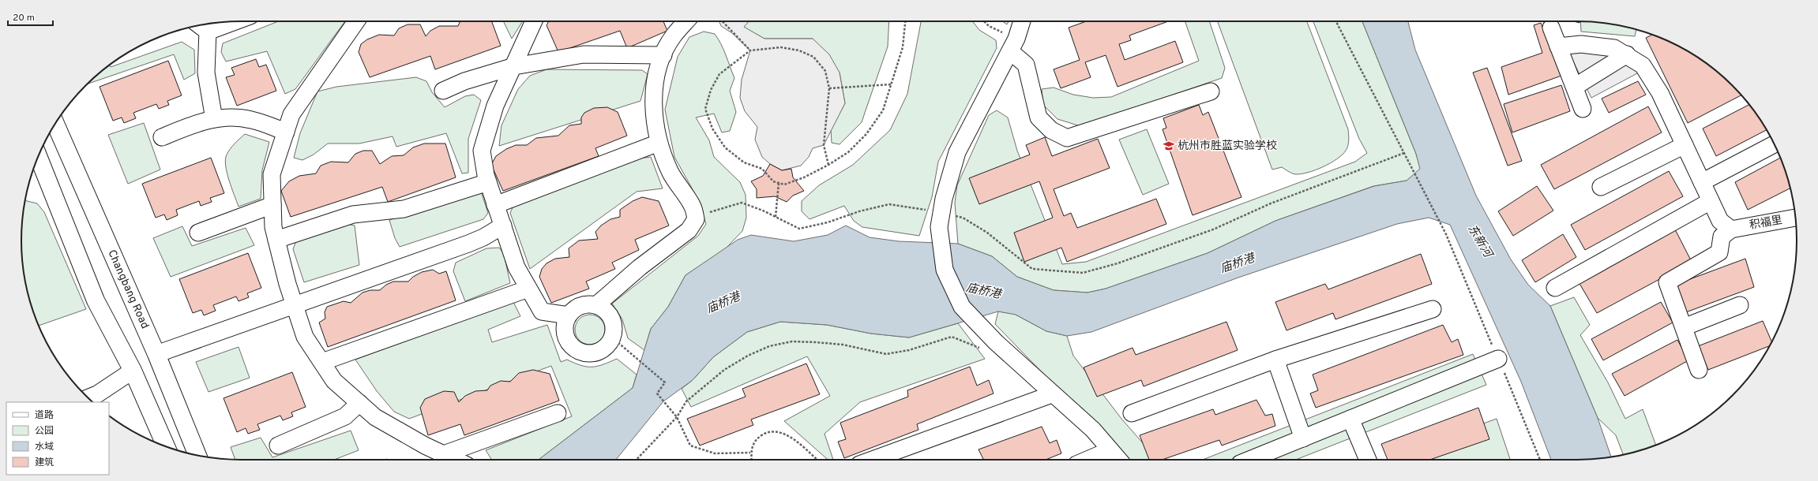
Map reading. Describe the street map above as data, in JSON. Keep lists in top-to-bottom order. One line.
{"streets":{"main road":["Changbang Road"],"street":["积福里"]},"water":["东新河","庙桥港"],"places":{"school or university":["杭州市胜蓝实验学校"]},"legend":["道路","公园","水域","建筑"],"scale_bar":"20 m"}
